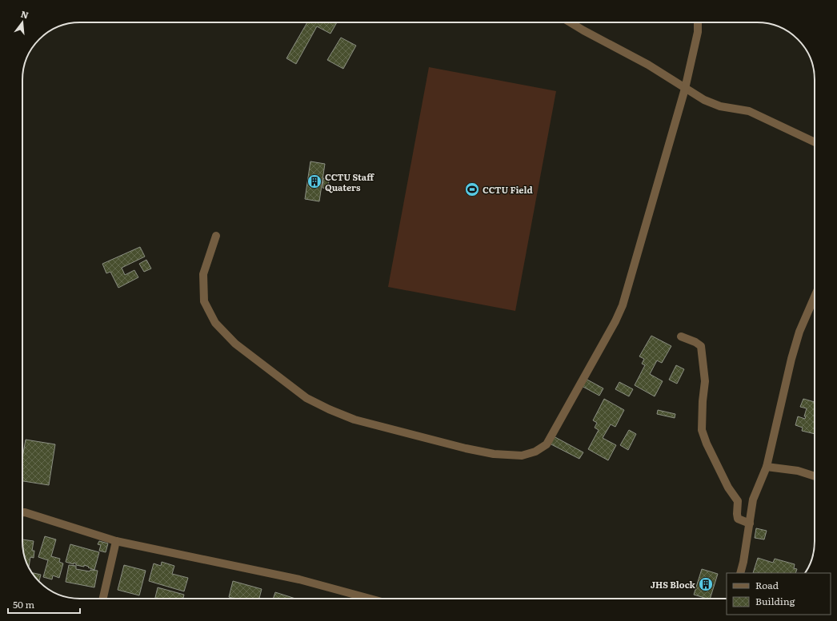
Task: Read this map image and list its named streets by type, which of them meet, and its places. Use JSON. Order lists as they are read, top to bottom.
{
  "places": {
    "building": ["CCTU Staff Quaters", "JHS Block"],
    "sports": ["CCTU Field"]
  },
  "legend": ["Road", "Building"],
  "scale_bar": "50 m",
  "north": "top"
}
